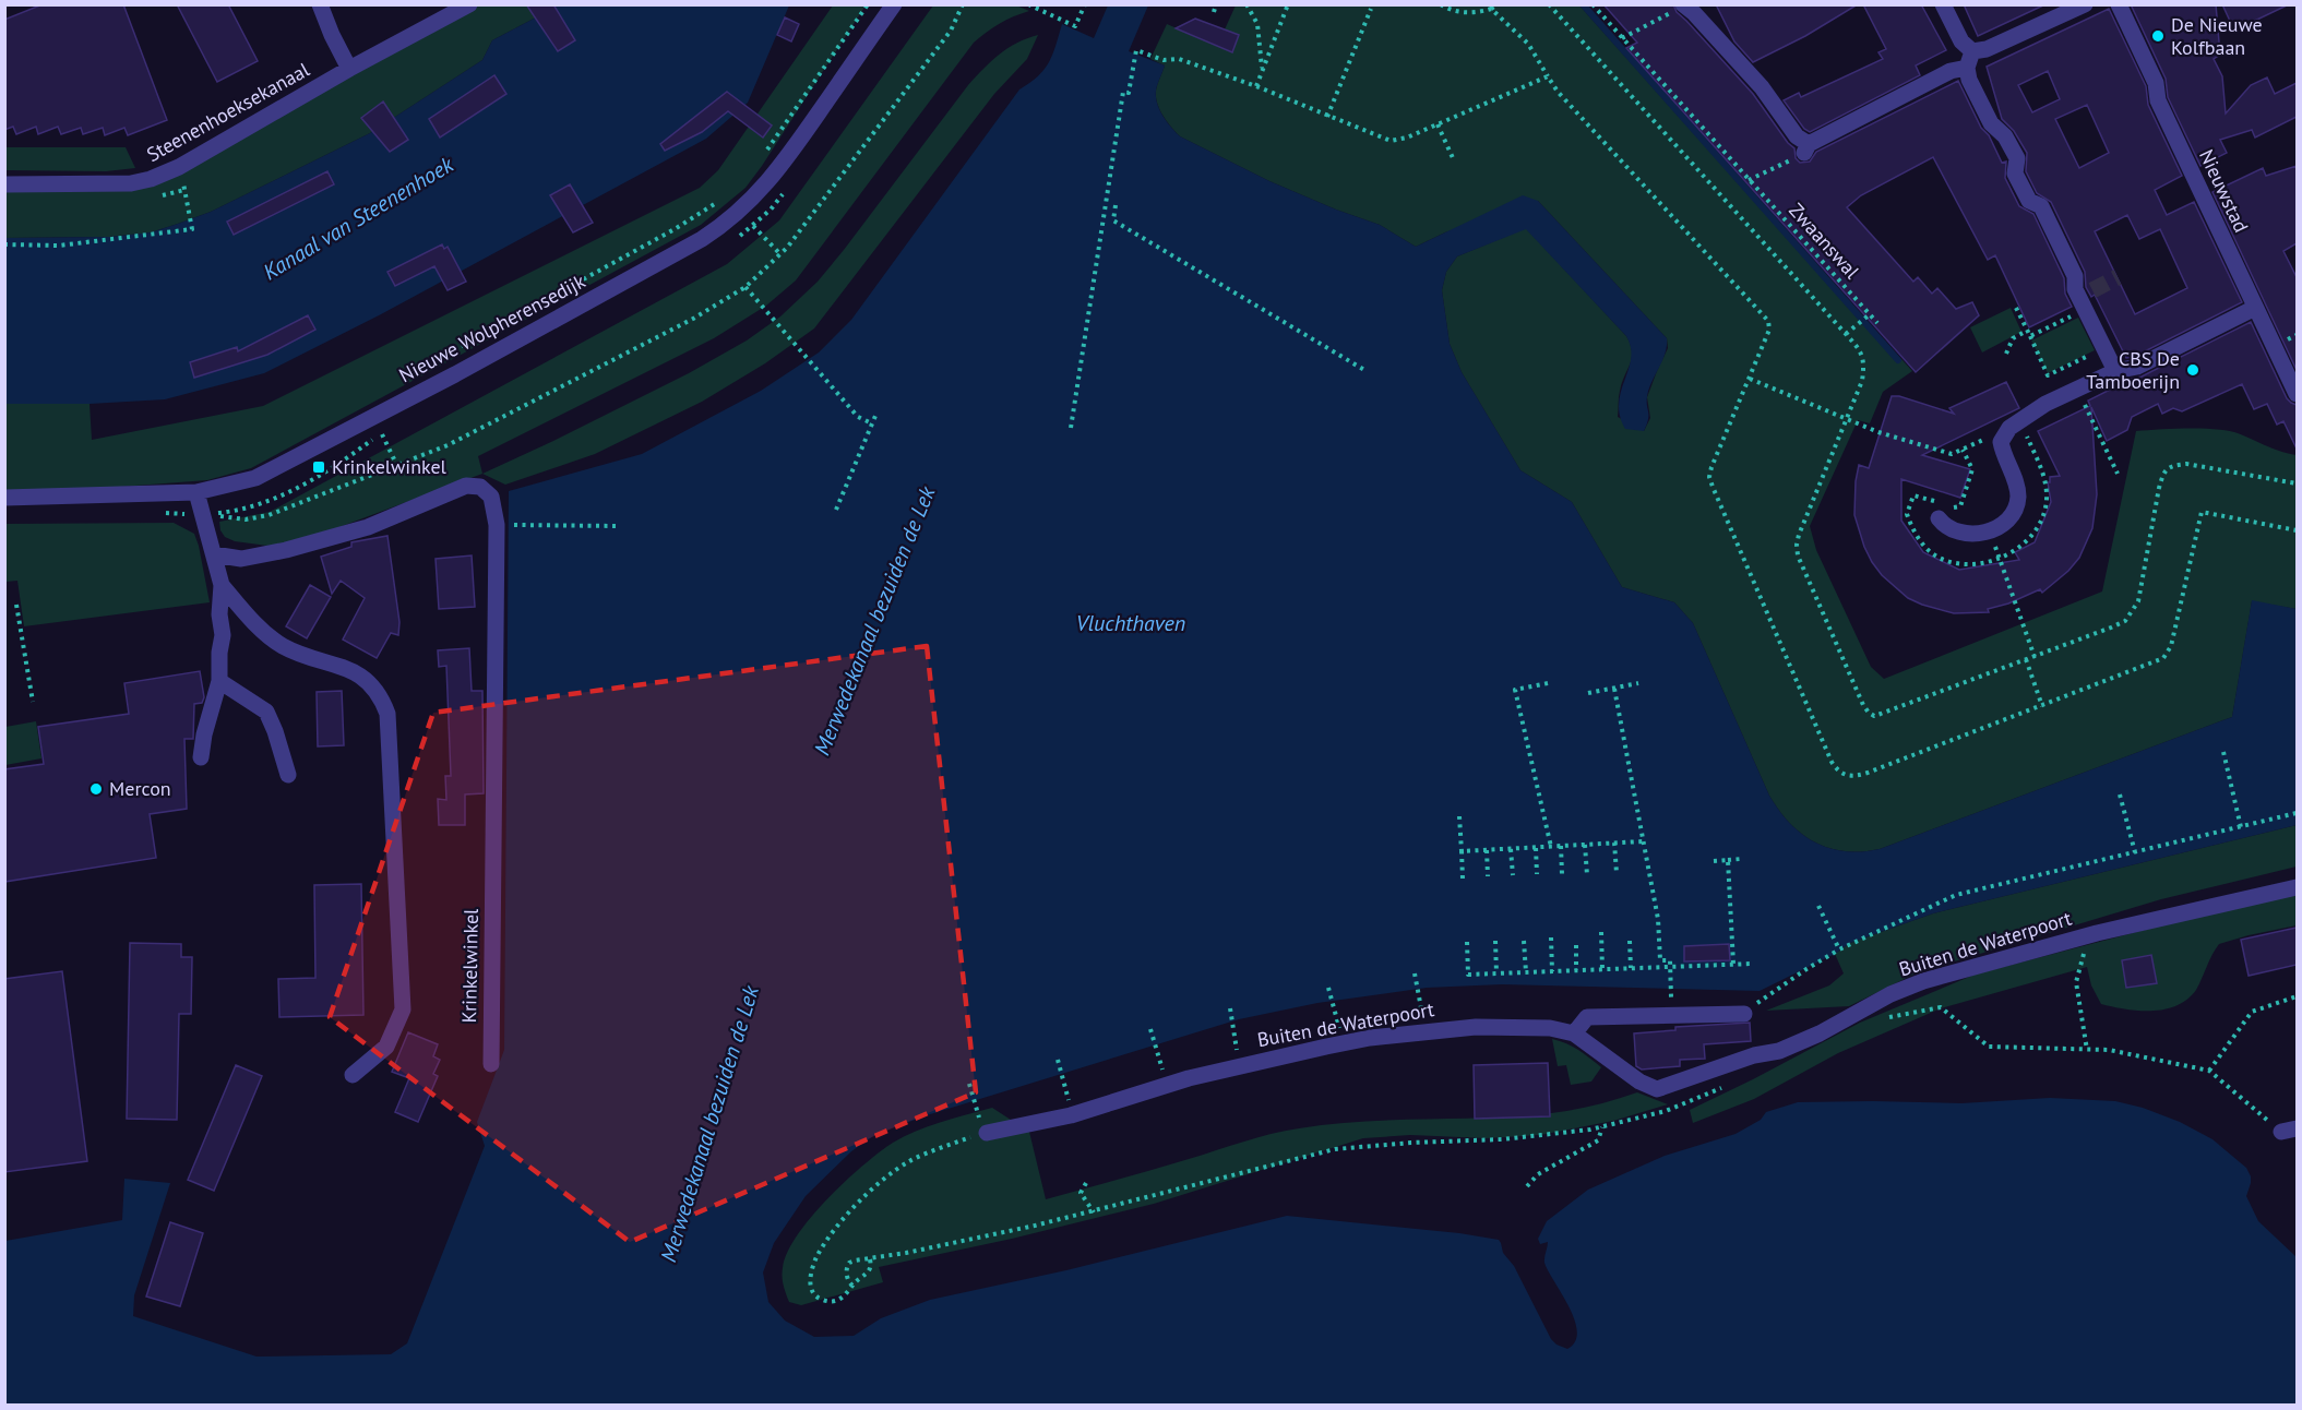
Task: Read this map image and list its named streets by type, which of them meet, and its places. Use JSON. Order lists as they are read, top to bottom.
{
  "streets": {
    "street": [
      "Steenenhoeksekanaal",
      "Nieuwstad",
      "Nieuwe Wolpherensedijk",
      "Buiten de Waterpoort",
      "Krinkelwinkel"
    ],
    "path": ["Zwaanswal"]
  },
  "water": ["Kanaal van Steenenhoek", "Merwedekanaal bezuiden de Lek", "Vluchthaven"],
  "places": {
    "other": ["De Nieuwe Kolfbaan", "CBS De Tamboerijn", "Mercon"],
    "transit": ["Krinkelwinkel"]
  }
}
